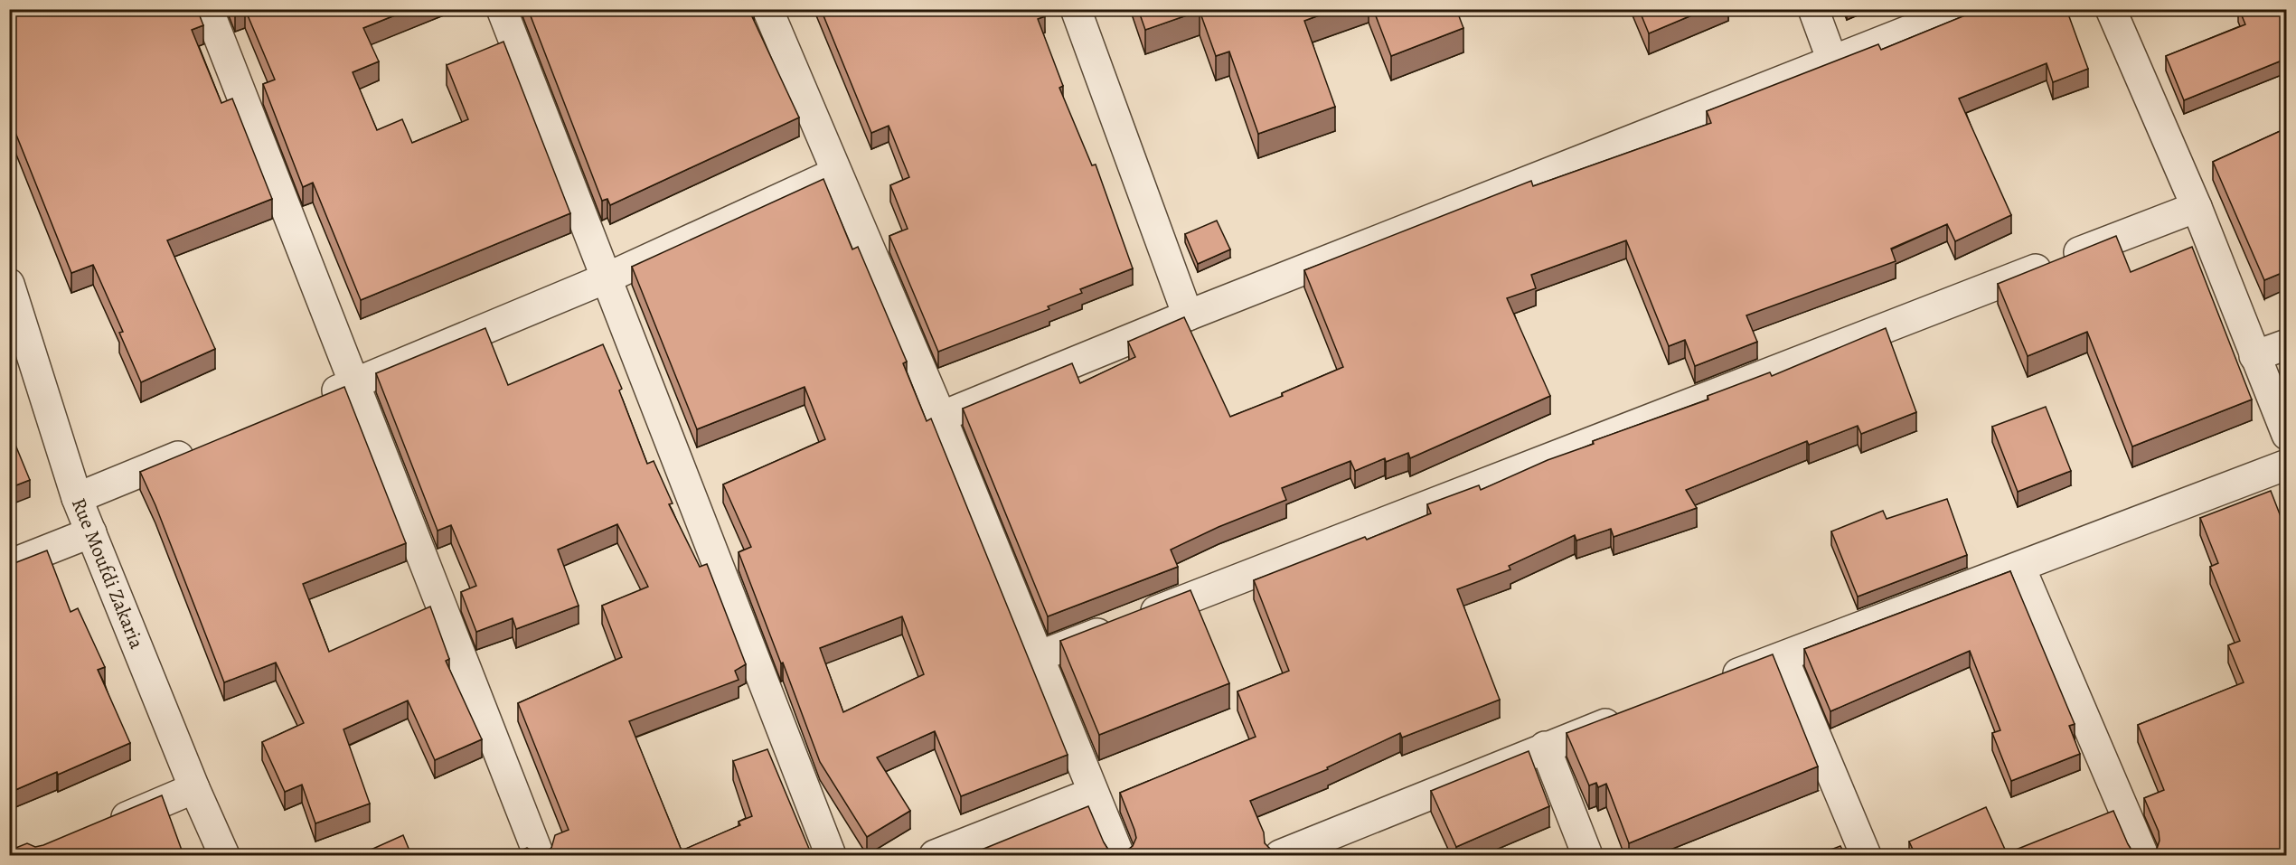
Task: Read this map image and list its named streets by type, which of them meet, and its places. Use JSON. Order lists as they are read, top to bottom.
{
  "streets": {
    "street": ["Rue Moufdi Zakaria"]
  }
}
